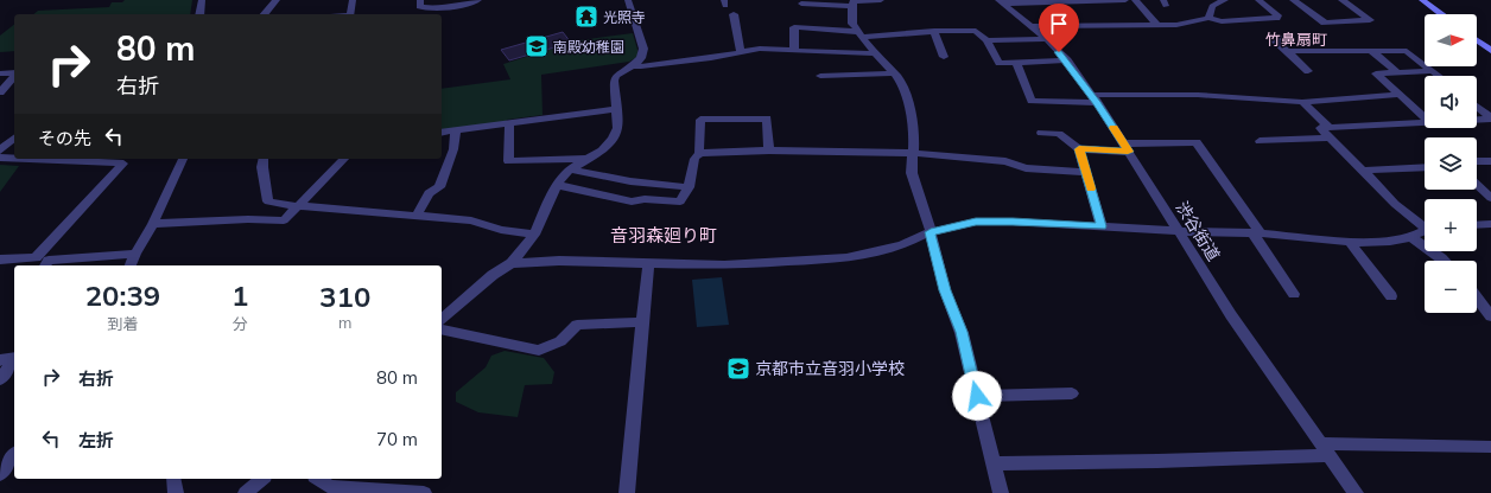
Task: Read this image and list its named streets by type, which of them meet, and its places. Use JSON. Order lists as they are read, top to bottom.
{
  "streets": {
    "street": ["渋谷街道"]
  },
  "districts": ["竹鼻扇町", "音羽森廻り町"],
  "places": {
    "temple": ["光照寺"],
    "school or university": ["南殿幼稚園", "京都市立音羽小学校"]
  },
  "north": "right",
  "page": {
    "map_buttons": ["+", "−"],
    "turn": ["80 m", "右折"],
    "then": "その先",
    "eta": [
      "20:39",
      "到着",
      "1",
      "分",
      "310",
      "m"
    ],
    "list": [
      {
        "name": "右折",
        "value": "80 m"
      },
      {
        "name": "左折",
        "value": "70 m"
      }
    ]
  }
}
